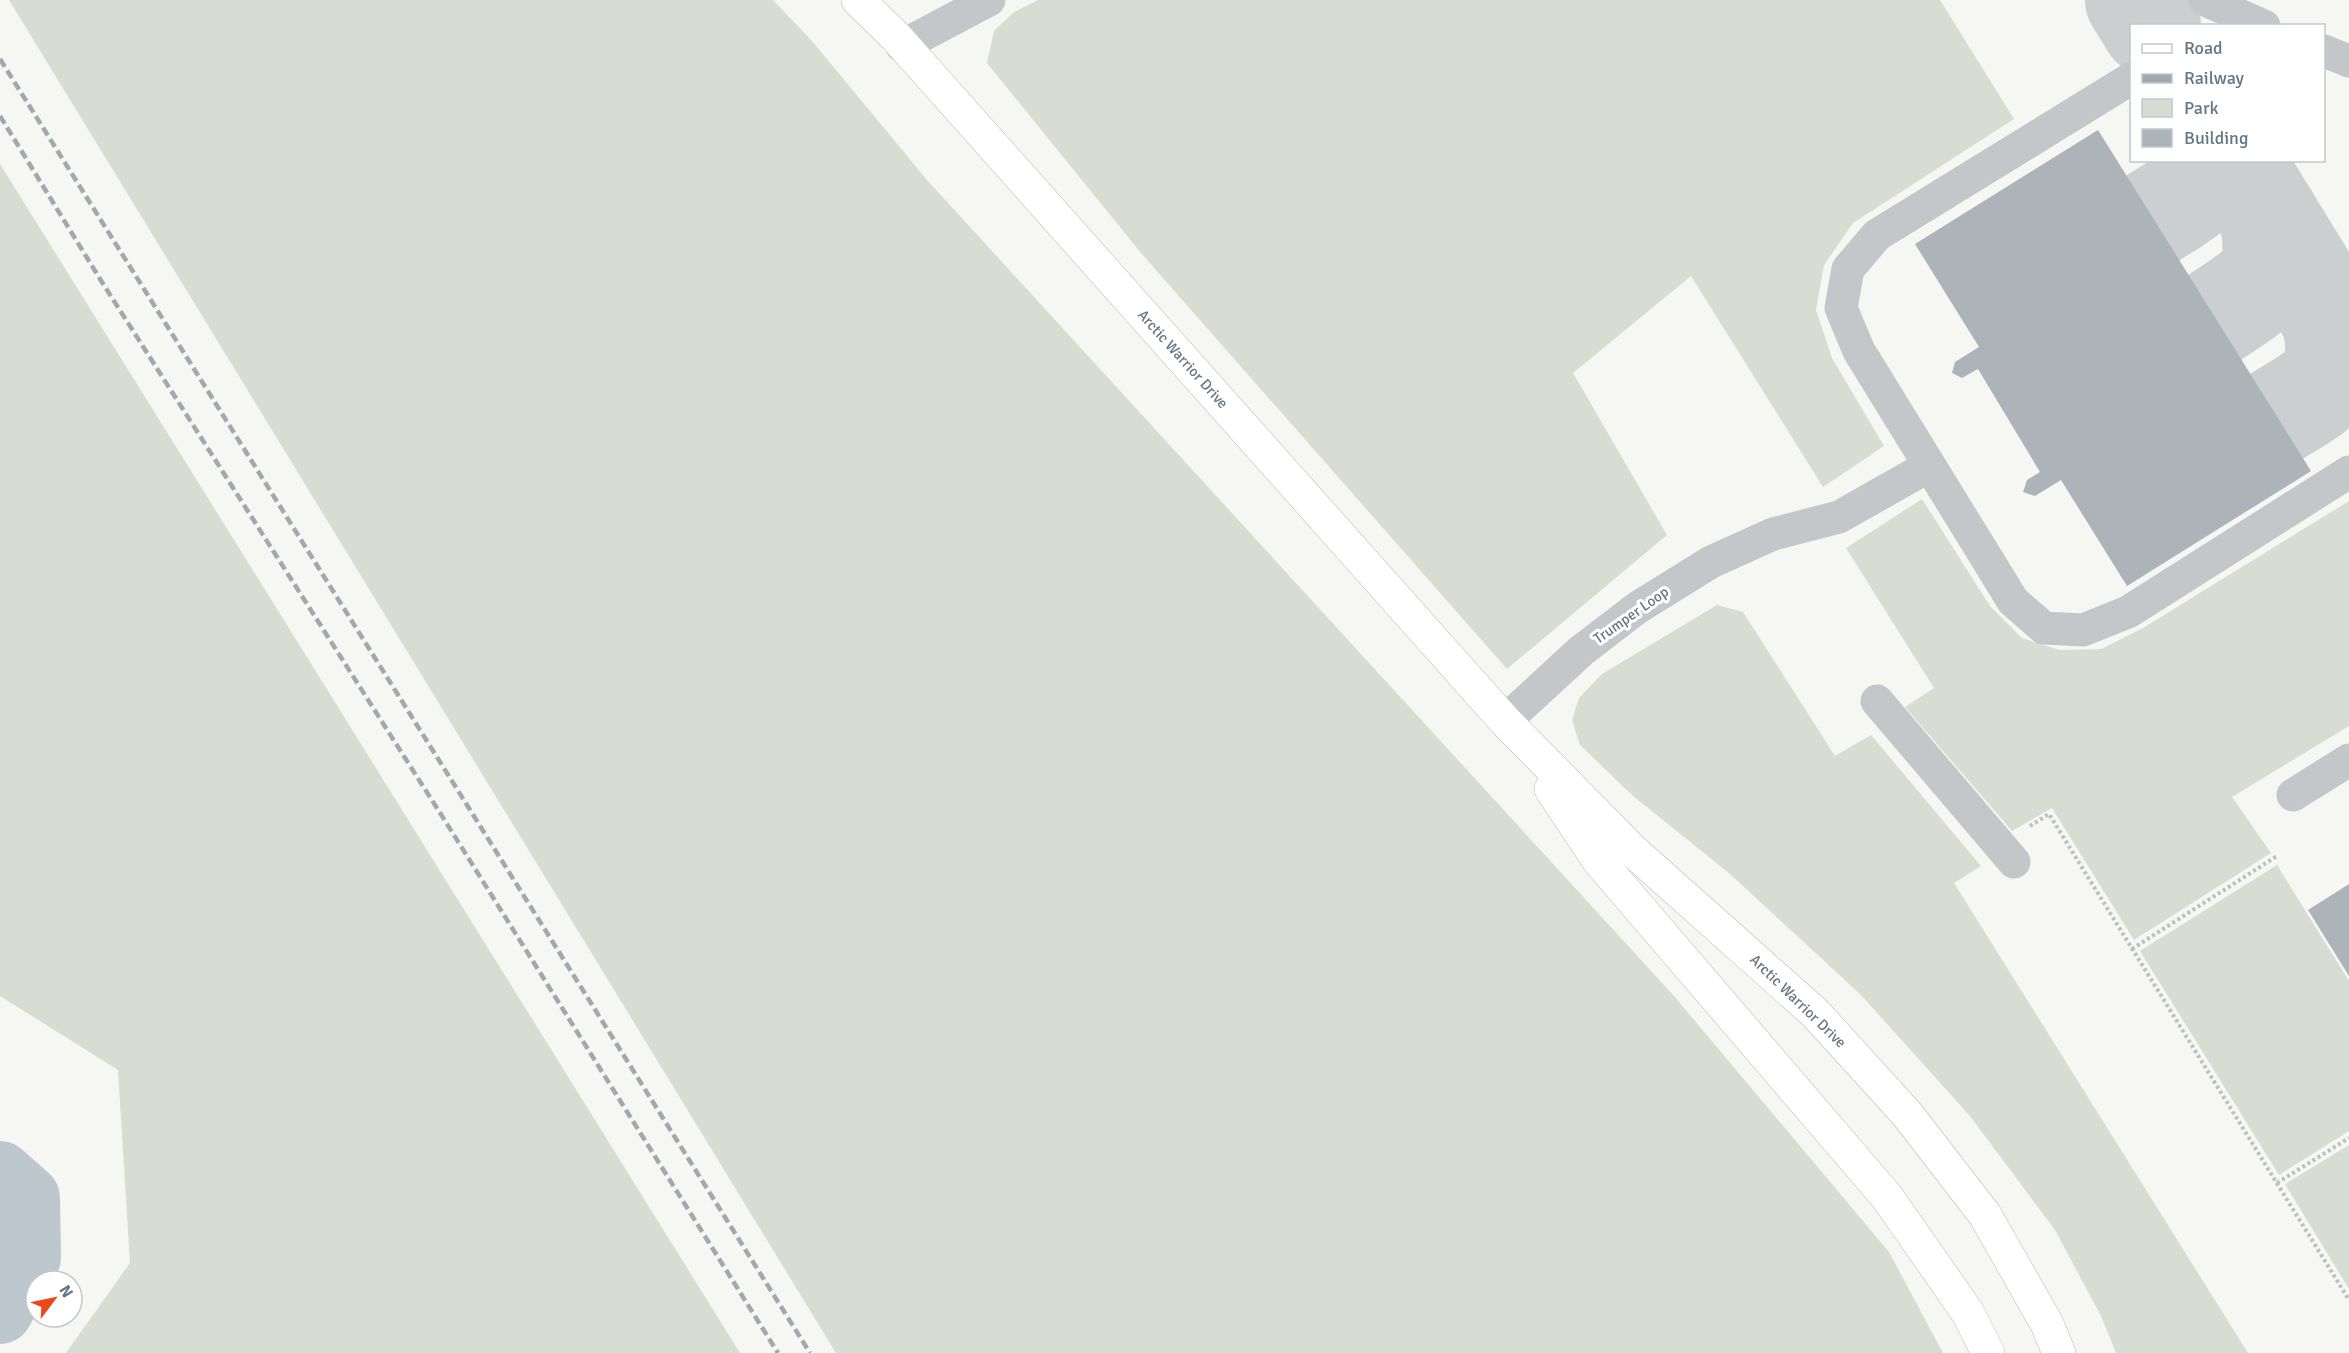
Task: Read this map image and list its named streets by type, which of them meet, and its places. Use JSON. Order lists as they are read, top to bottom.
{
  "streets": {
    "main road": ["Arctic Warrior Drive"],
    "street": ["Trumper Loop"]
  },
  "crossings": [
    ["Arctic Warrior Drive", "Trumper Loop"]
  ],
  "legend": [
    "Road",
    "Railway",
    "Park",
    "Building"
  ],
  "north": "top right"
}
